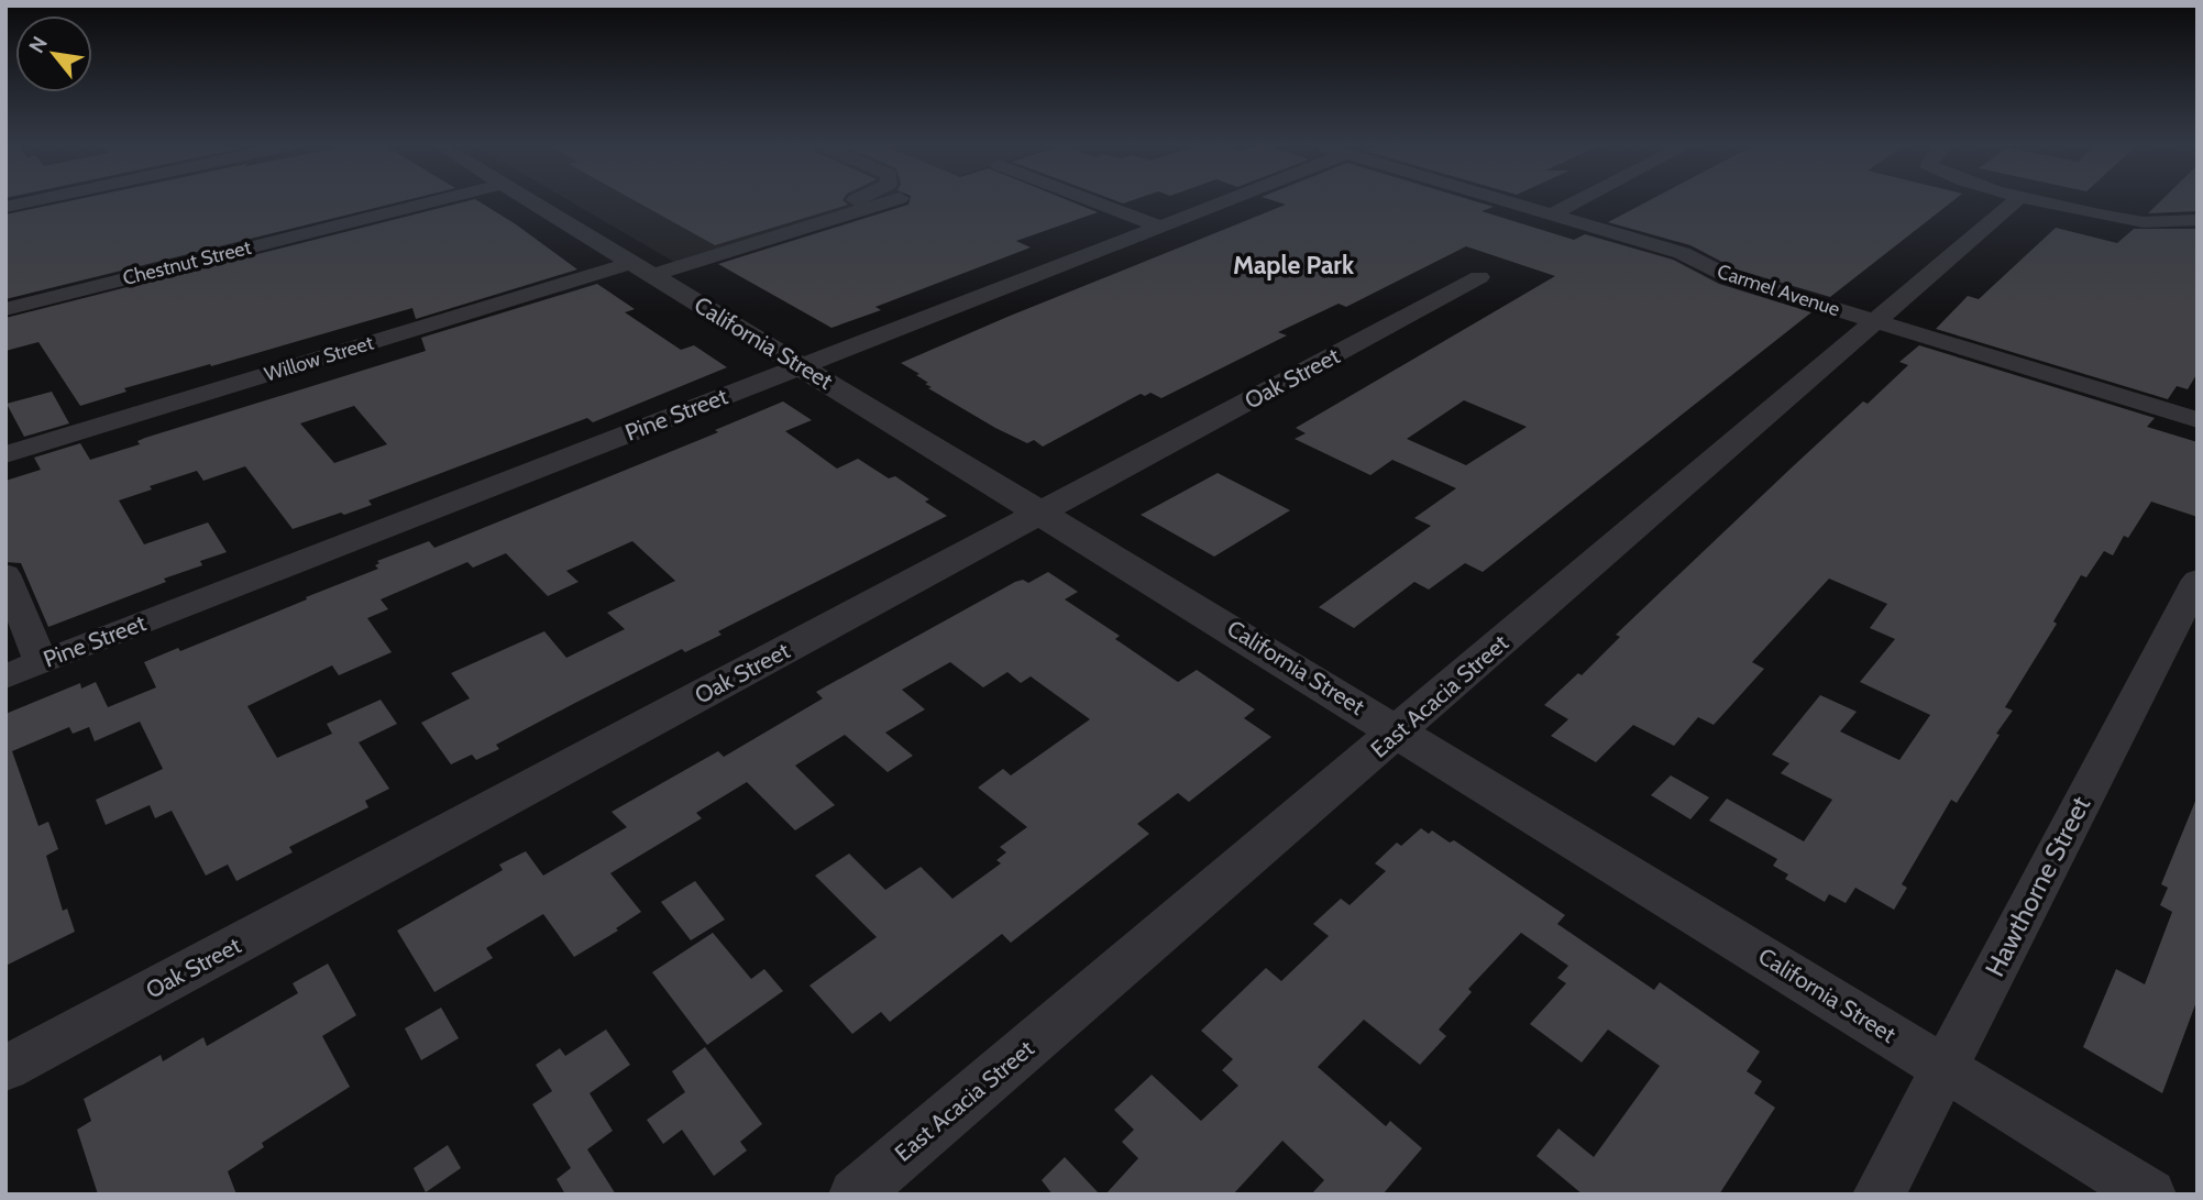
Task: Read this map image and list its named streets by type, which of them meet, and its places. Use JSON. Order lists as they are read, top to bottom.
{
  "streets": {
    "street": [
      "Chestnut Street",
      "Carmel Avenue",
      "California Street",
      "Willow Street",
      "Oak Street",
      "Pine Street",
      "East Acacia Street",
      "Hawthorne Street"
    ]
  },
  "crossings": [
    ["Carmel Avenue", "East Acacia Street"],
    ["California Street", "Willow Street"],
    ["California Street", "Oak Street"],
    ["California Street", "Pine Street"],
    ["California Street", "East Acacia Street"],
    ["California Street", "Hawthorne Street"]
  ],
  "districts": ["Maple Park"],
  "north": "top left"
}
